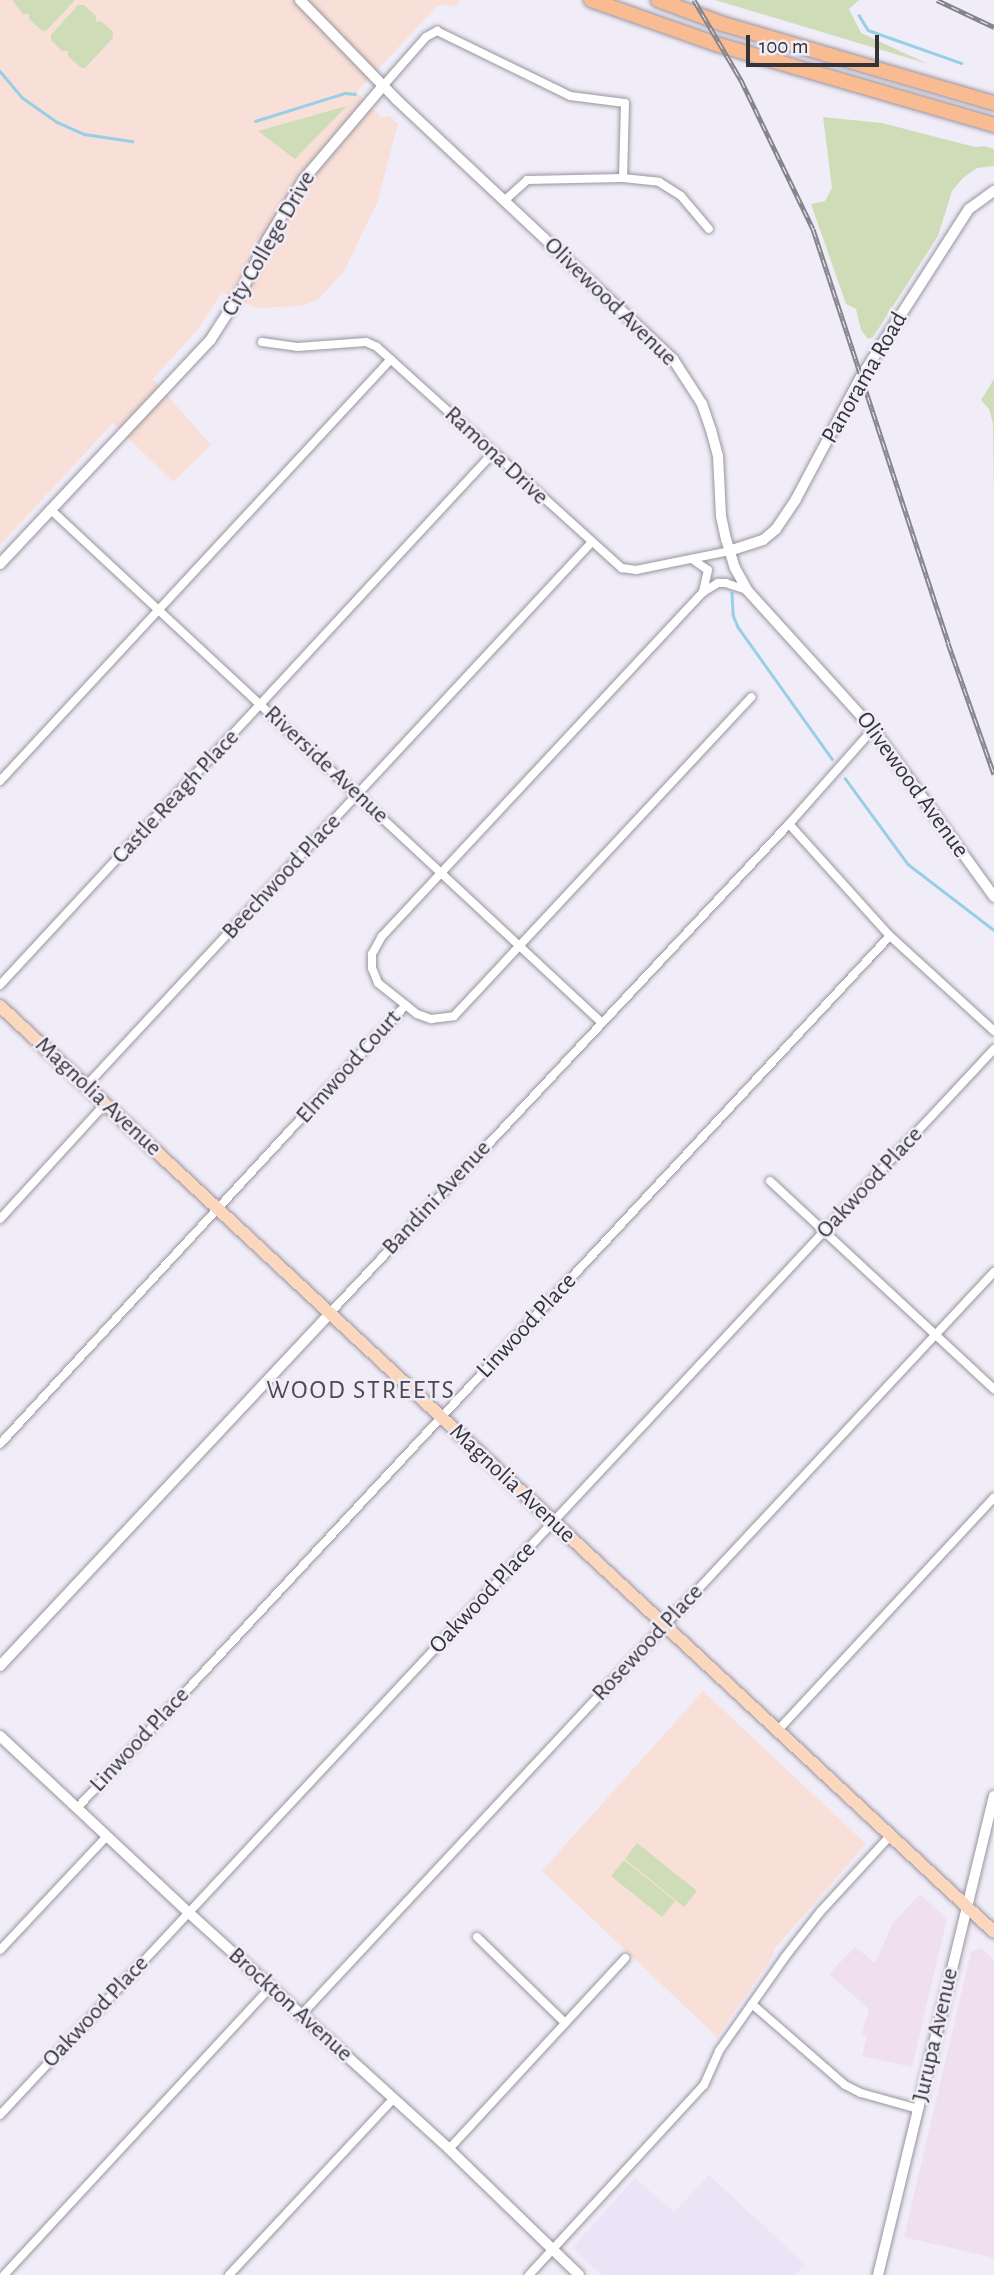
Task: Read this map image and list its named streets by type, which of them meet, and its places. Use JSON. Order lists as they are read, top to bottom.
{
  "streets": {
    "main road": [
      "City College Drive",
      "Olivewood Avenue",
      "Panorama Road",
      "Magnolia Avenue",
      "Bandini Avenue",
      "Brockton Avenue",
      "Jurupa Avenue"
    ],
    "street": [
      "Ramona Drive",
      "Riverside Avenue",
      "Castle Reagh Place",
      "Beechwood Place",
      "Elmwood Court",
      "Oakwood Place",
      "Linwood Place",
      "Rosewood Place"
    ]
  },
  "crossings": [
    ["City College Drive", "Olivewood Avenue"],
    ["City College Drive", "Riverside Avenue"],
    ["Olivewood Avenue", "Panorama Road"],
    ["Olivewood Avenue", "Ramona Drive"],
    ["Olivewood Avenue", "Bandini Avenue"],
    ["Panorama Road", "Ramona Drive"],
    ["Ramona Drive", "Castle Reagh Place"],
    ["Ramona Drive", "Beechwood Place"],
    ["Riverside Avenue", "Castle Reagh Place"],
    ["Riverside Avenue", "Beechwood Place"],
    ["Riverside Avenue", "Elmwood Court"],
    ["Riverside Avenue", "Bandini Avenue"],
    ["Beechwood Place", "Magnolia Avenue"],
    ["Elmwood Court", "Magnolia Avenue"],
    ["Magnolia Avenue", "Oakwood Place"],
    ["Magnolia Avenue", "Bandini Avenue"],
    ["Magnolia Avenue", "Linwood Place"],
    ["Magnolia Avenue", "Rosewood Place"],
    ["Magnolia Avenue", "Jurupa Avenue"],
    ["Oakwood Place", "Brockton Avenue"],
    ["Linwood Place", "Brockton Avenue"],
    ["Rosewood Place", "Brockton Avenue"]
  ],
  "districts": ["WOOD STREETS"],
  "scale_bar": "100 m"
}
